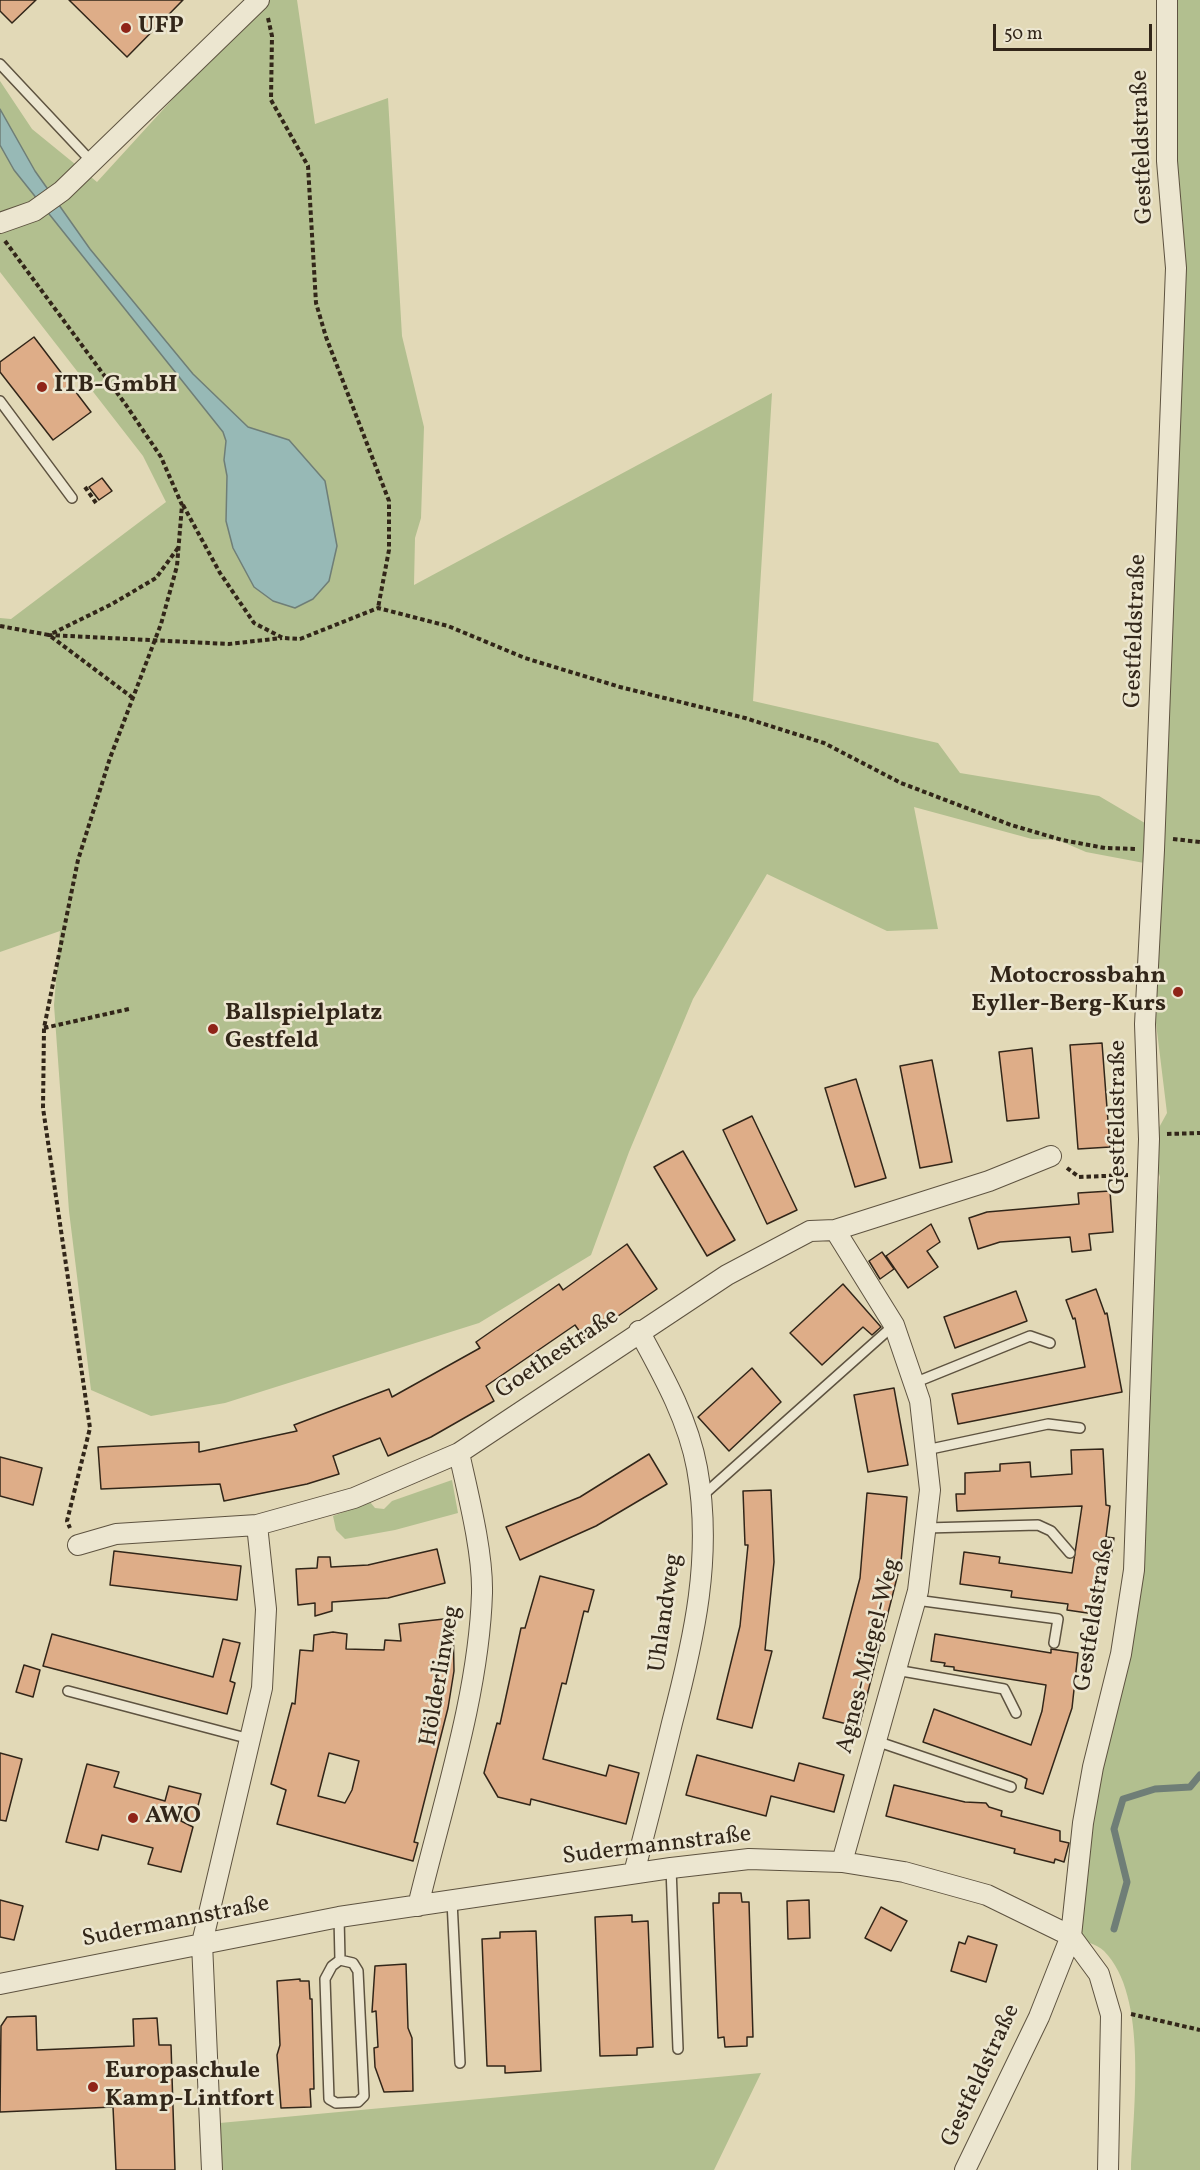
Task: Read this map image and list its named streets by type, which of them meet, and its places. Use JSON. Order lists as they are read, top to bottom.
{
  "streets": {
    "street": [
      "Gestfeldstraße",
      "Goethestraße",
      "Uhlandweg",
      "Agnes-Miegel-Weg",
      "Hölderlinweg",
      "Sudermannstraße"
    ]
  },
  "crossings": [
    ["Gestfeldstraße", "Sudermannstraße"],
    ["Goethestraße", "Uhlandweg"],
    ["Goethestraße", "Agnes-Miegel-Weg"],
    ["Goethestraße", "Hölderlinweg"],
    ["Uhlandweg", "Sudermannstraße"],
    ["Agnes-Miegel-Weg", "Sudermannstraße"],
    ["Hölderlinweg", "Sudermannstraße"]
  ],
  "places": [
    "UFP",
    "ITB-GmbH",
    "Motocrossbahn Eyller-Berg-Kurs",
    "Ballspielplatz Gestfeld",
    "AWO",
    "Europaschule Kamp-Lintfort"
  ],
  "scale_bar": "50 m"
}
